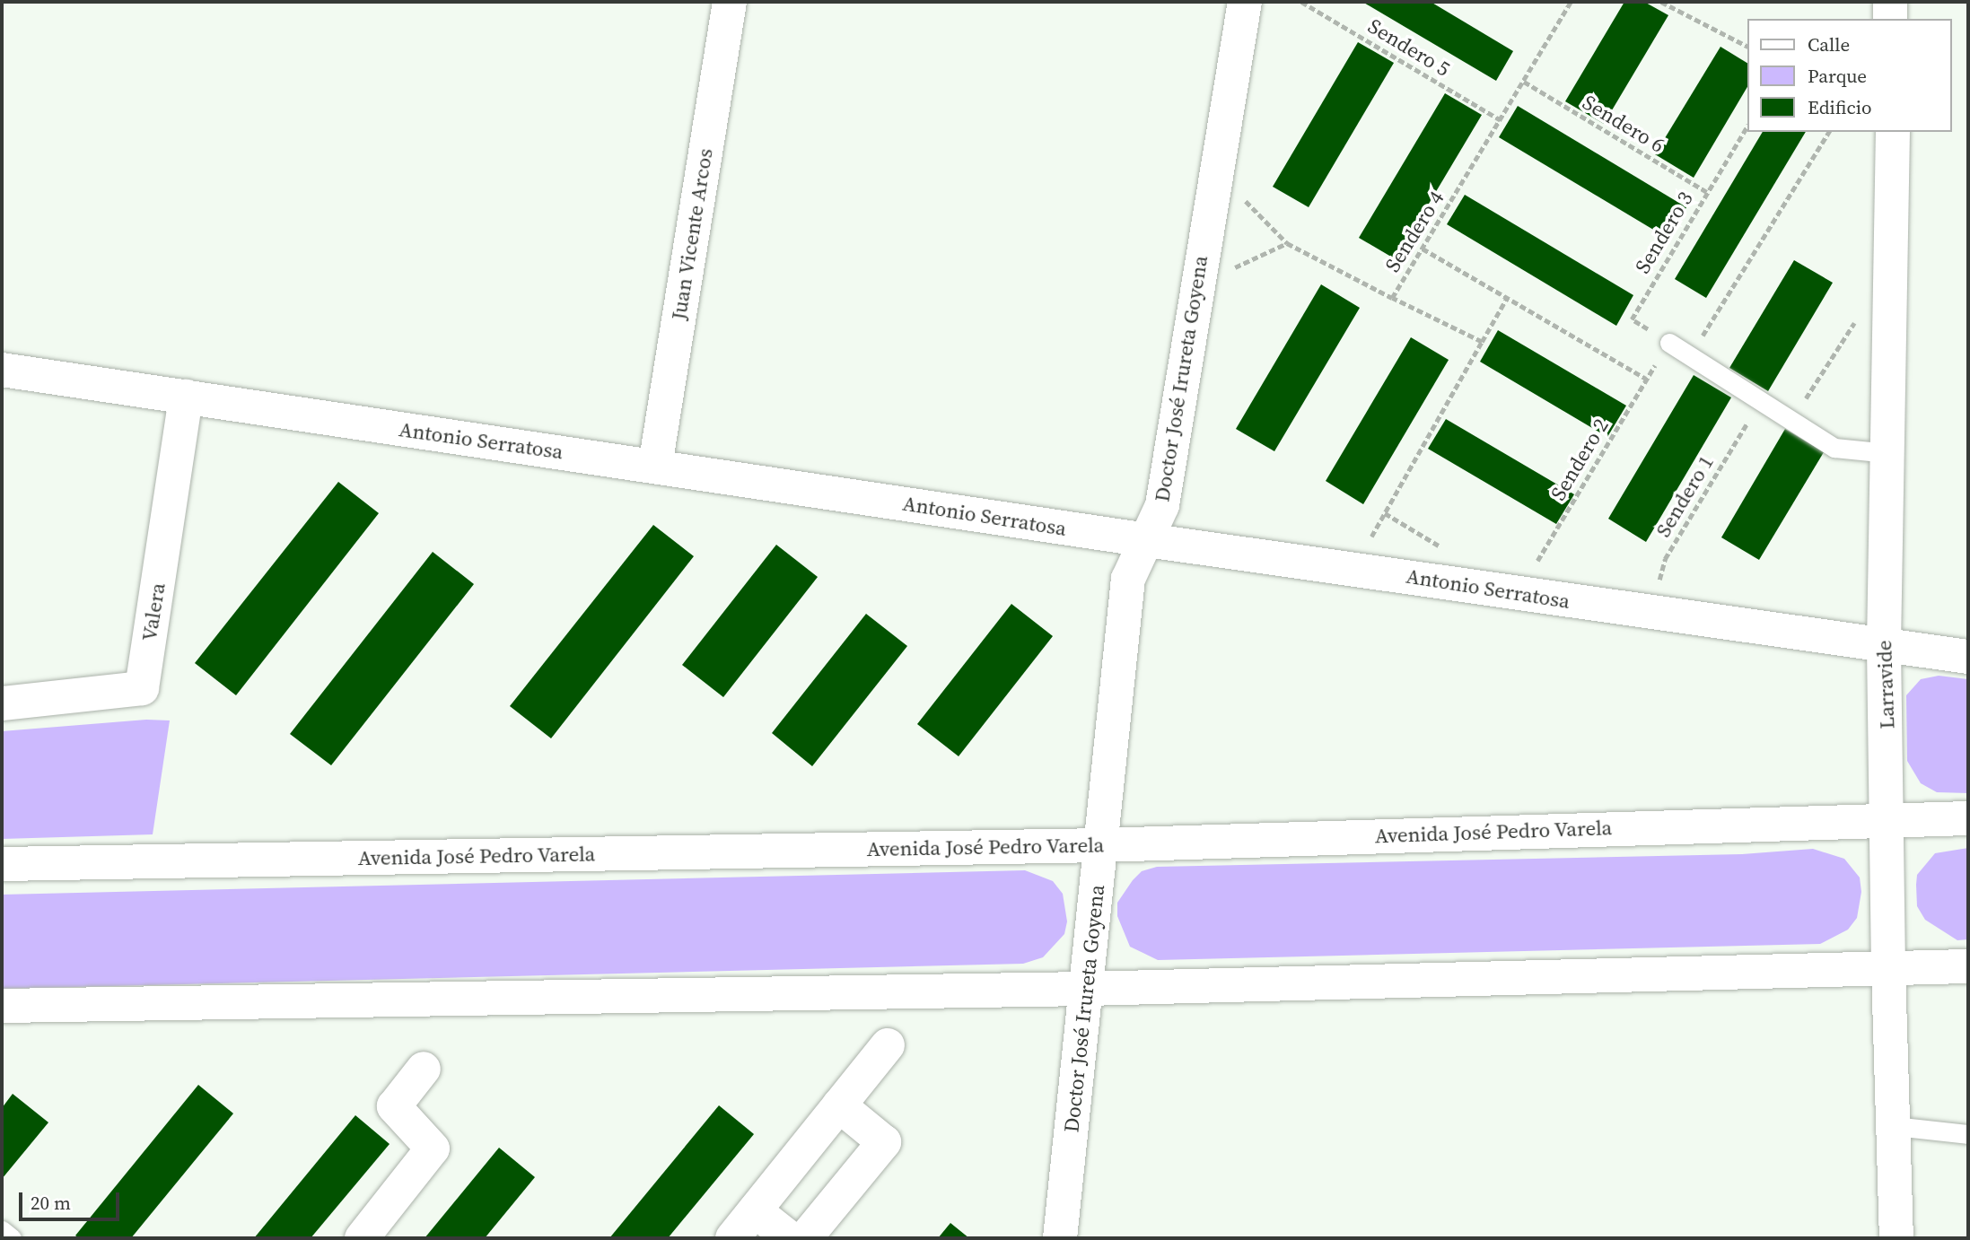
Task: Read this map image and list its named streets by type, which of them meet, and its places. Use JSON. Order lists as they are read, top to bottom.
{
  "streets": {
    "street": [
      "Juan Vicente Arcos",
      "Doctor José Irureta Goyena",
      "Antonio Serratosa",
      "Valera",
      "Larravide",
      "Avenida José Pedro Varela"
    ],
    "path": [
      "Sendero 5",
      "Sendero 6",
      "Sendero 4",
      "Sendero 3",
      "Sendero 2",
      "Sendero 1"
    ]
  },
  "crossings": [
    ["Sendero 5", "Sendero 4"],
    ["Sendero 6", "Sendero 4"],
    ["Sendero 6", "Sendero 3"],
    ["Sendero 3", "Sendero 2"],
    ["Juan Vicente Arcos", "Antonio Serratosa"],
    ["Doctor José Irureta Goyena", "Antonio Serratosa"],
    ["Doctor José Irureta Goyena", "Avenida José Pedro Varela"],
    ["Antonio Serratosa", "Sendero 2"],
    ["Antonio Serratosa", "Sendero 1"],
    ["Antonio Serratosa", "Valera"],
    ["Antonio Serratosa", "Larravide"],
    ["Larravide", "Avenida José Pedro Varela"]
  ],
  "legend": ["Calle", "Parque", "Edificio"],
  "scale_bar": "20 m"
}
